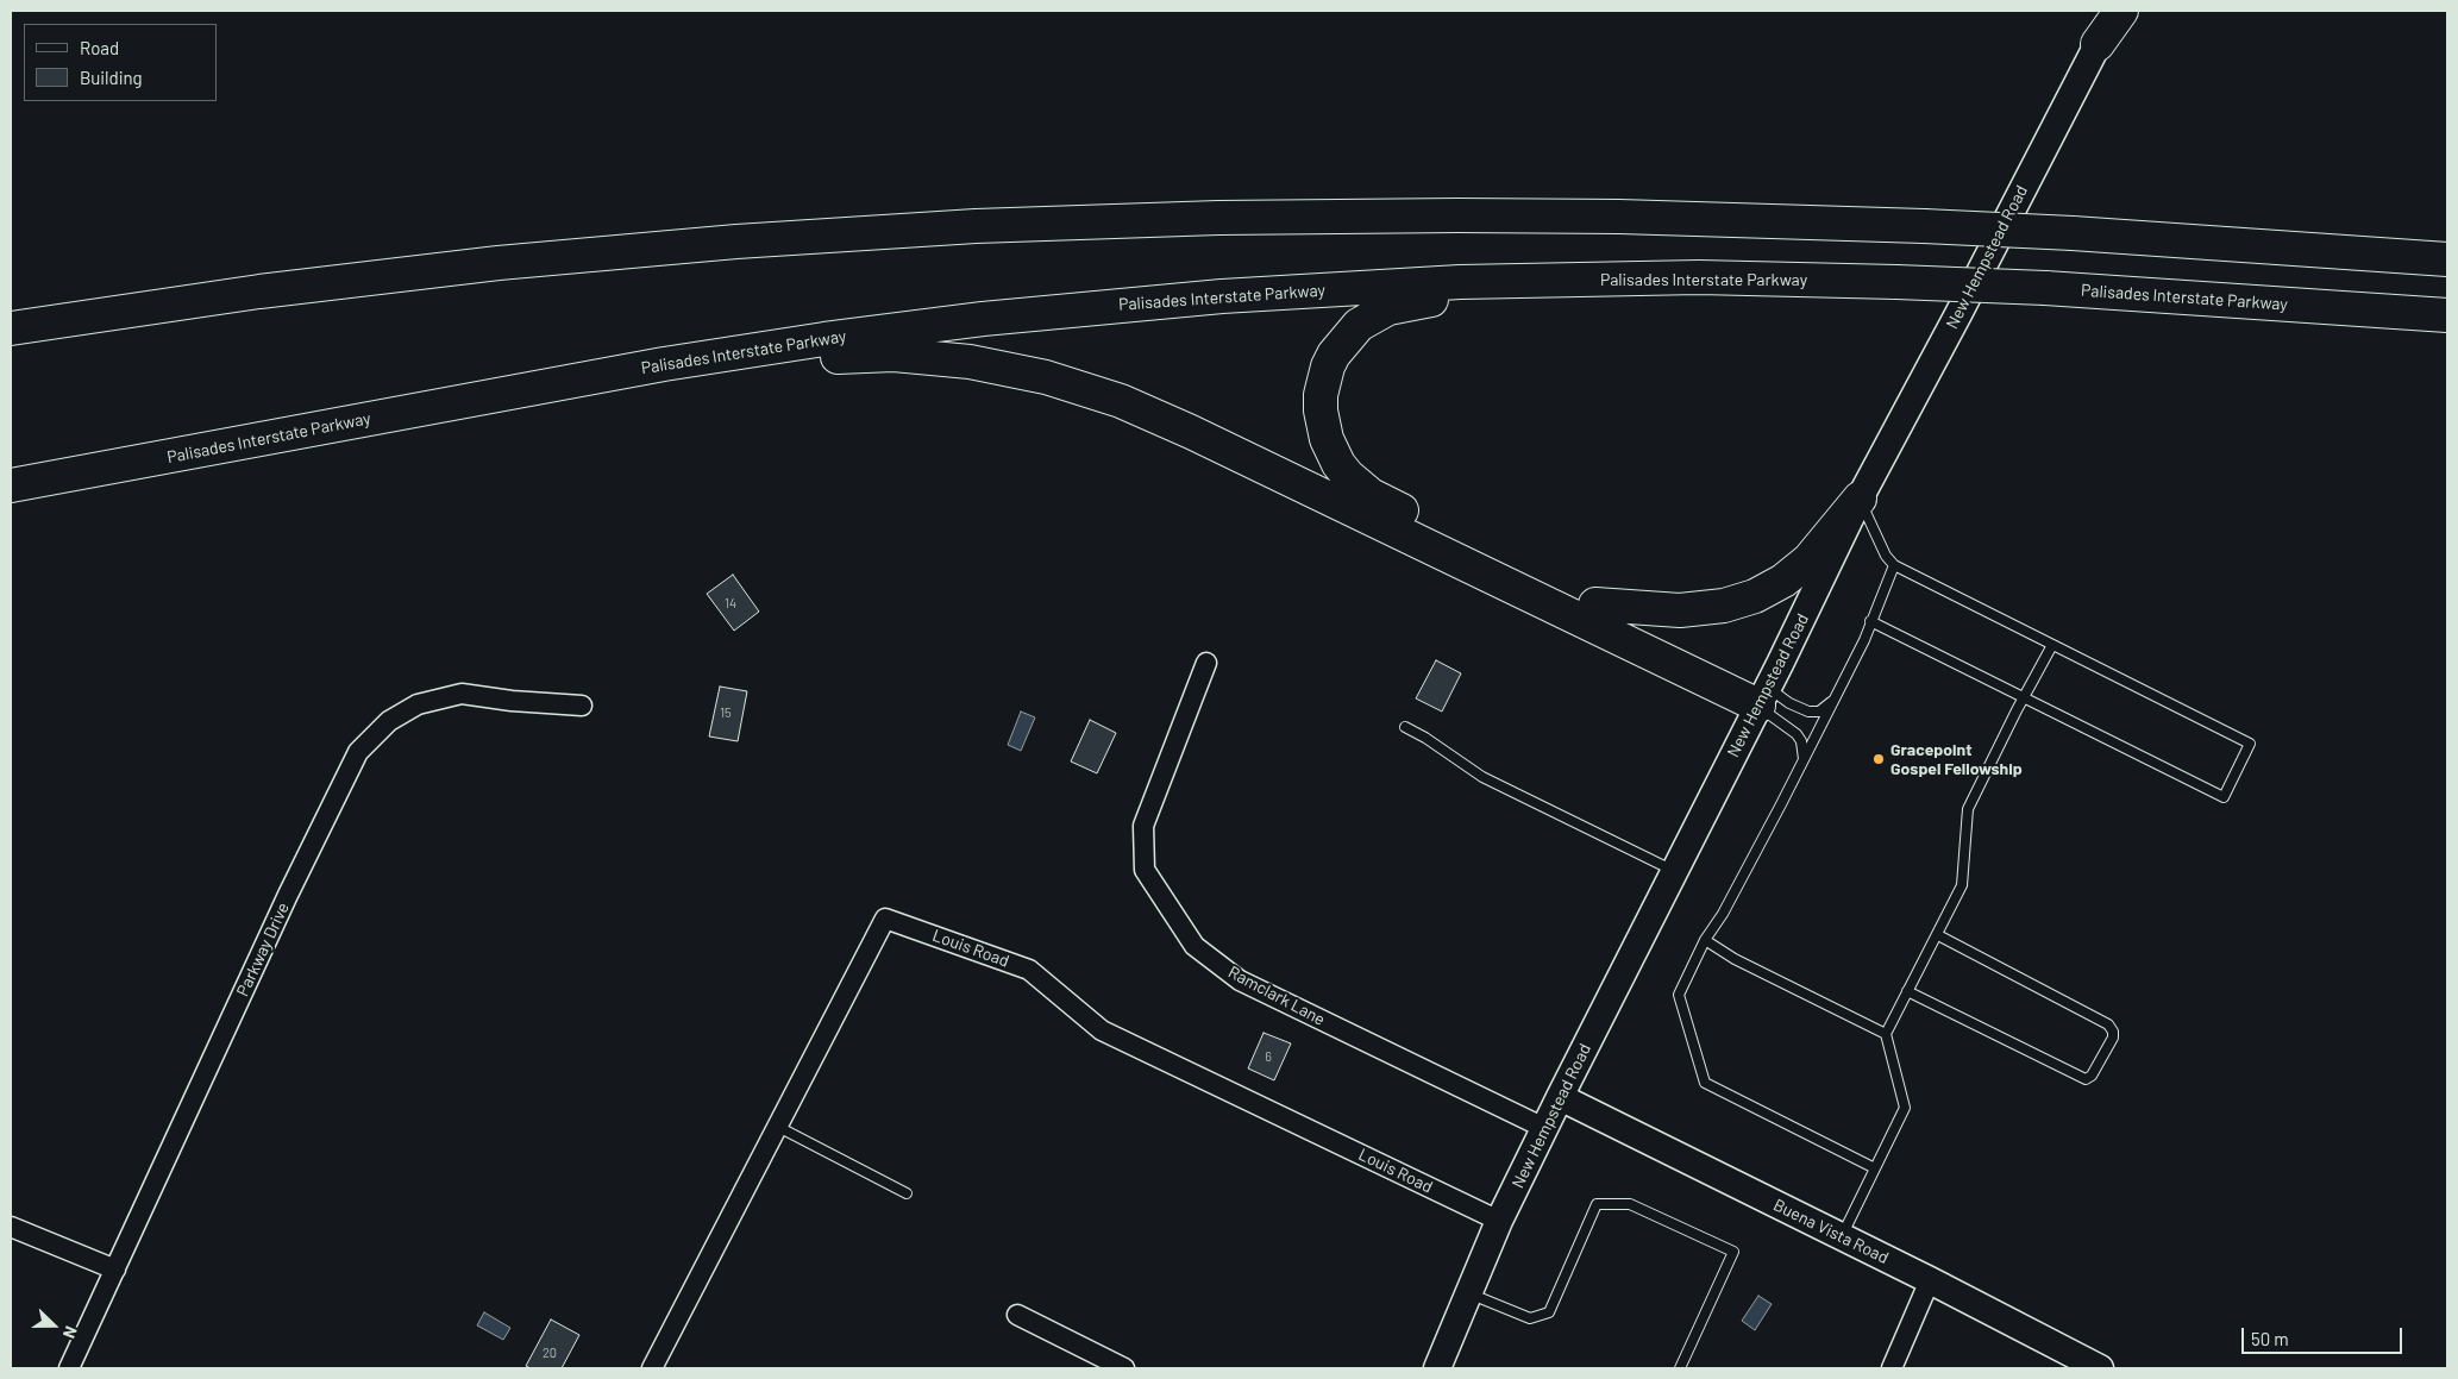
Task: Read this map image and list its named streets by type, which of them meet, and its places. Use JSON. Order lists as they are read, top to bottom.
{
  "streets": {
    "highway": ["Palisades Interstate Parkway"],
    "street": [
      "New Hempstead Road",
      "Louis Road",
      "Parkway Drive",
      "Ramclark Lane",
      "Buena Vista Road"
    ]
  },
  "crossings": [
    ["New Hempstead Road", "Louis Road"],
    ["New Hempstead Road", "Ramclark Lane"],
    ["New Hempstead Road", "Buena Vista Road"]
  ],
  "places": ["Gracepoint Gospel Fellowship"],
  "house_numbers": [
    "14",
    "15",
    "6",
    "20"
  ],
  "legend": ["Road", "Building"],
  "scale_bar": "50 m",
  "north": "right"
}
